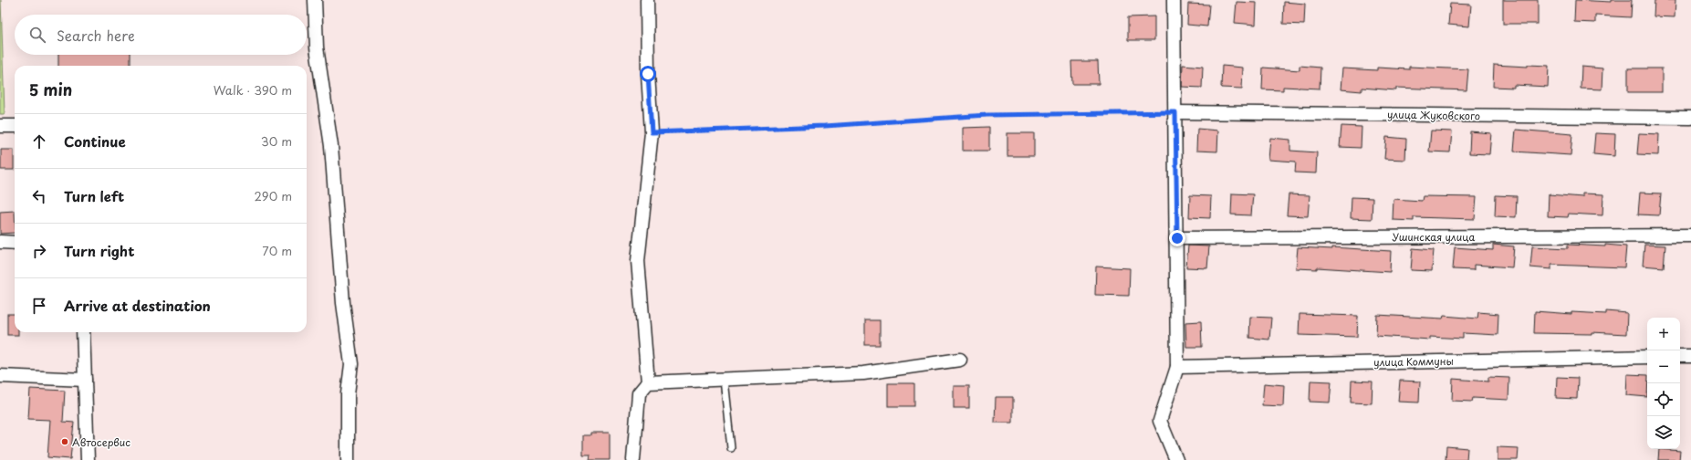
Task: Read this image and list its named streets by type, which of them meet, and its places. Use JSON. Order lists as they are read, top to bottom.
{
  "streets": {
    "street": ["улица Жуковского", "Ушинская улица", "улица Коммуны"]
  },
  "places": ["Автосервис"],
  "page": {
    "search": "Search here",
    "heading": ["5 min", "Walk · 390 m"],
    "list": [
      ["Continue", "30 m"],
      ["Turn left", "290 m"],
      ["Turn right", "70 m"],
      "Arrive at destination"
    ],
    "map_buttons": ["+", "−"]
  }
}
